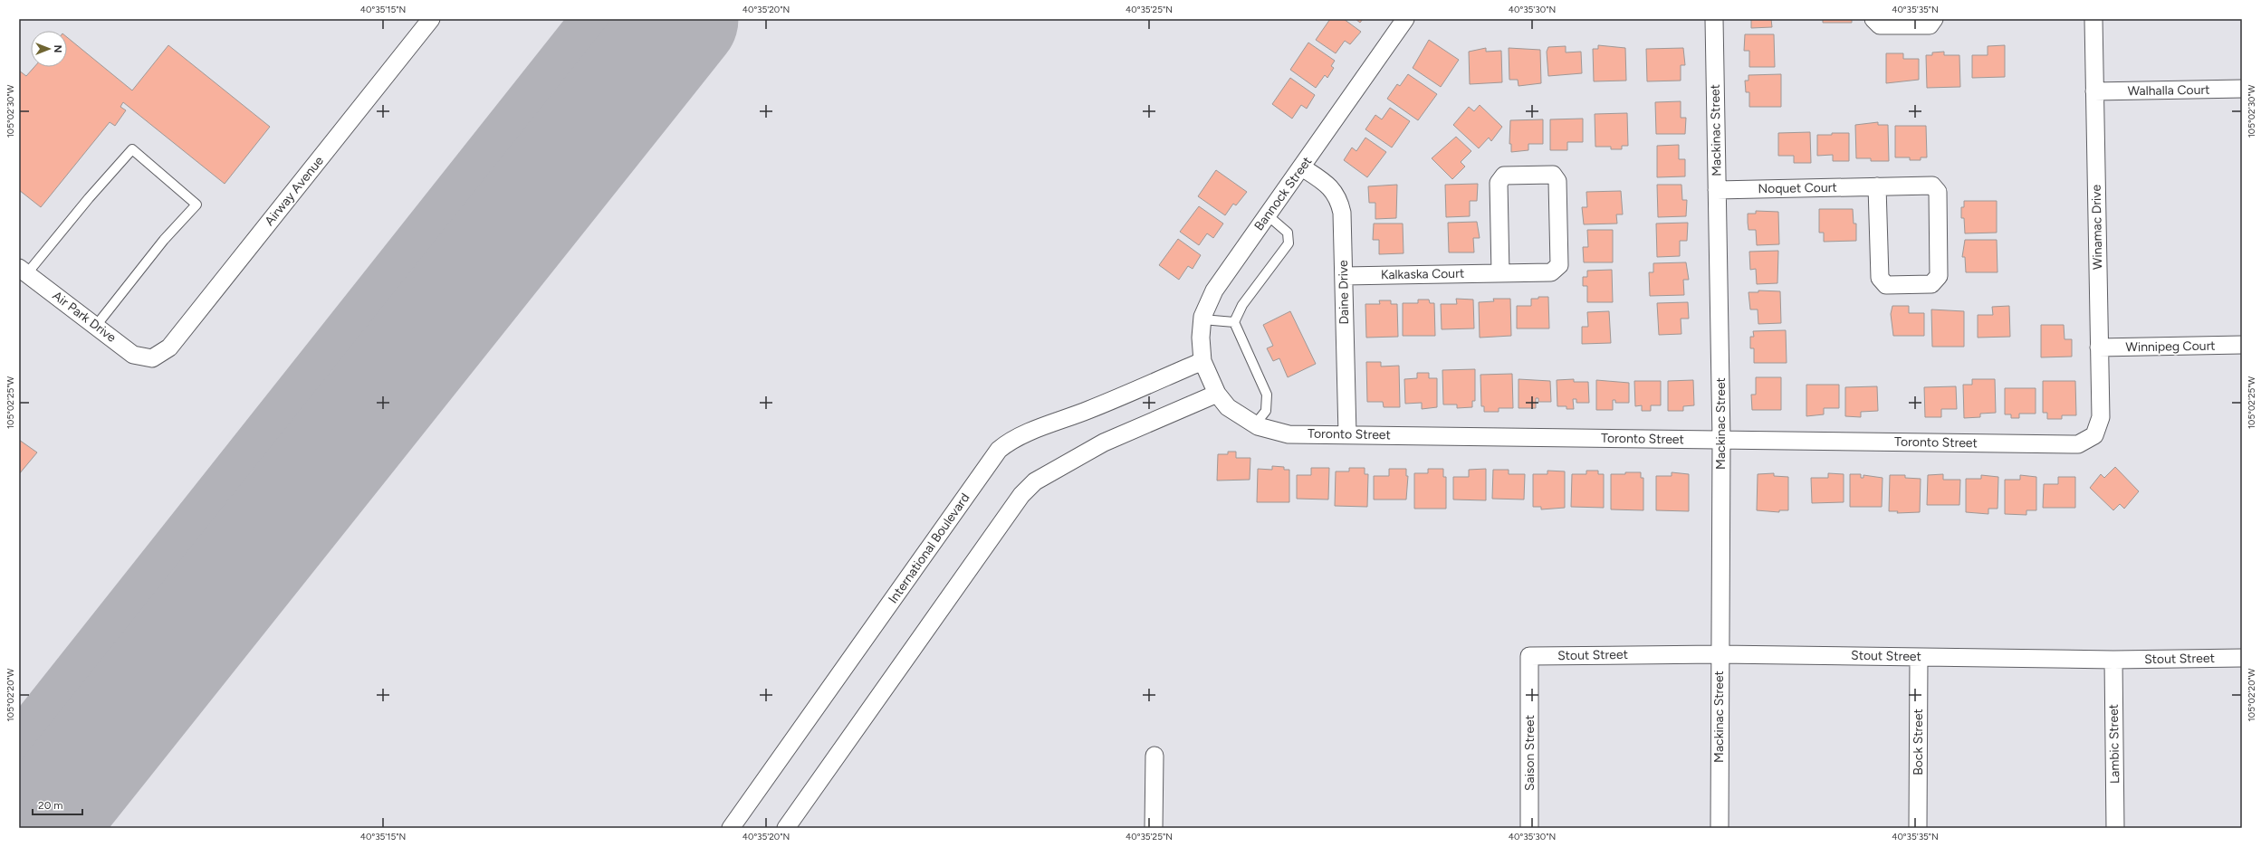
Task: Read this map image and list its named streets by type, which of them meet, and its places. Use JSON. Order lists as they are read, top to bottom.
{
  "streets": {
    "street": [
      "Walhalla Court",
      "Mackinac Street",
      "Noquet Court",
      "Airway Avenue",
      "Bannock Street",
      "Winamac Drive",
      "Kalkaska Court",
      "Daine Drive",
      "Air Park Drive",
      "Winnipeg Court",
      "Toronto Street",
      "International Boulevard",
      "Stout Street",
      "Bock Street",
      "Lambic Street",
      "Saison Street"
    ]
  },
  "crossings": [
    ["Walhalla Court", "Winamac Drive"],
    ["Mackinac Street", "Noquet Court"],
    ["Mackinac Street", "Toronto Street"],
    ["Mackinac Street", "Stout Street"],
    ["Airway Avenue", "Air Park Drive"],
    ["Bannock Street", "Daine Drive"],
    ["Bannock Street", "Toronto Street"],
    ["Bannock Street", "International Boulevard"],
    ["Winamac Drive", "Winnipeg Court"],
    ["Winamac Drive", "Toronto Street"],
    ["Kalkaska Court", "Daine Drive"],
    ["Daine Drive", "Toronto Street"],
    ["Stout Street", "Bock Street"],
    ["Stout Street", "Lambic Street"],
    ["Stout Street", "Saison Street"]
  ],
  "scale_bar": "20 m",
  "north": "right",
  "coordinates": [
    "40°35'15\"N",
    "40°35'20\"N",
    "40°35'25\"N",
    "40°35'30\"N",
    "40°35'35\"N",
    "105°02'30\"W",
    "105°02'25\"W",
    "105°02'20\"W"
  ]
}
